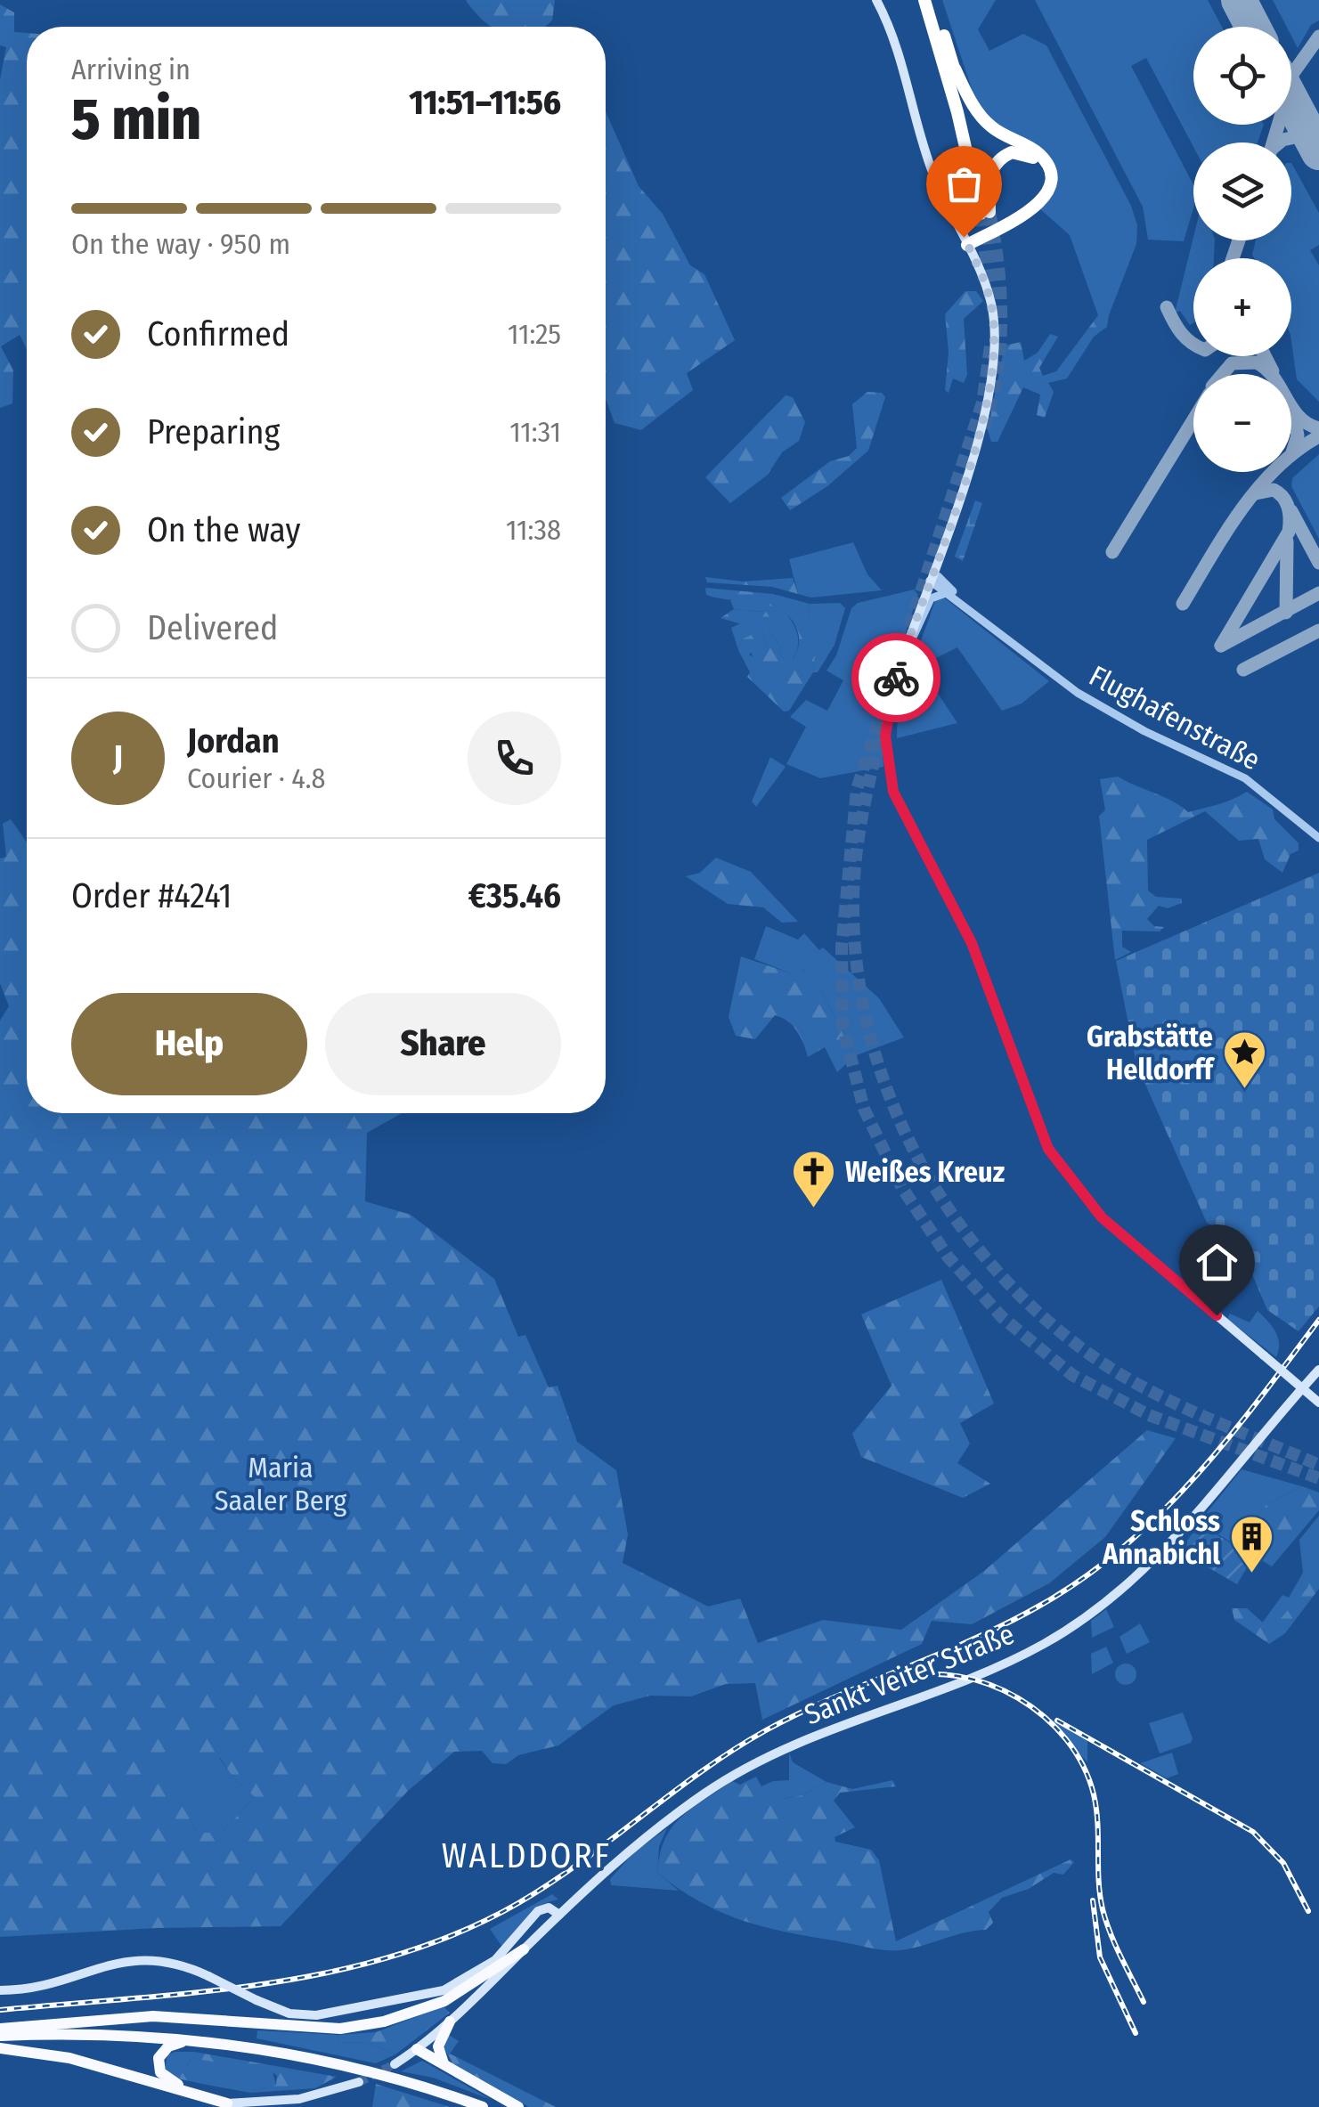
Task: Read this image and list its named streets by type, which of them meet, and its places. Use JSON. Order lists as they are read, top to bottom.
{
  "streets": {
    "main road": ["Sankt Veiter Straße"],
    "street": ["Flughafenstraße"]
  },
  "districts": ["WALDDORF"],
  "parks": ["Maria Saaler Berg"],
  "places": {
    "place": ["Grabstätte Helldorff"],
    "church": ["Weißes Kreuz"],
    "building": ["Schloss Annabichl"]
  },
  "page": {
    "map_buttons": ["+", "−"],
    "heading": ["5 min", "Arriving in", "11:51–11:56"],
    "panel": [
      "Jordan",
      "Courier · 4.8",
      "Order #4241",
      "€35.46"
    ],
    "bar": "On the way · 950 m",
    "list": [
      ["Confirmed", "11:25"],
      ["Preparing", "11:31"],
      ["On the way", "11:38"],
      "Delivered"
    ],
    "round": "J",
    "buttons": ["Help", "Share"]
  }
}
